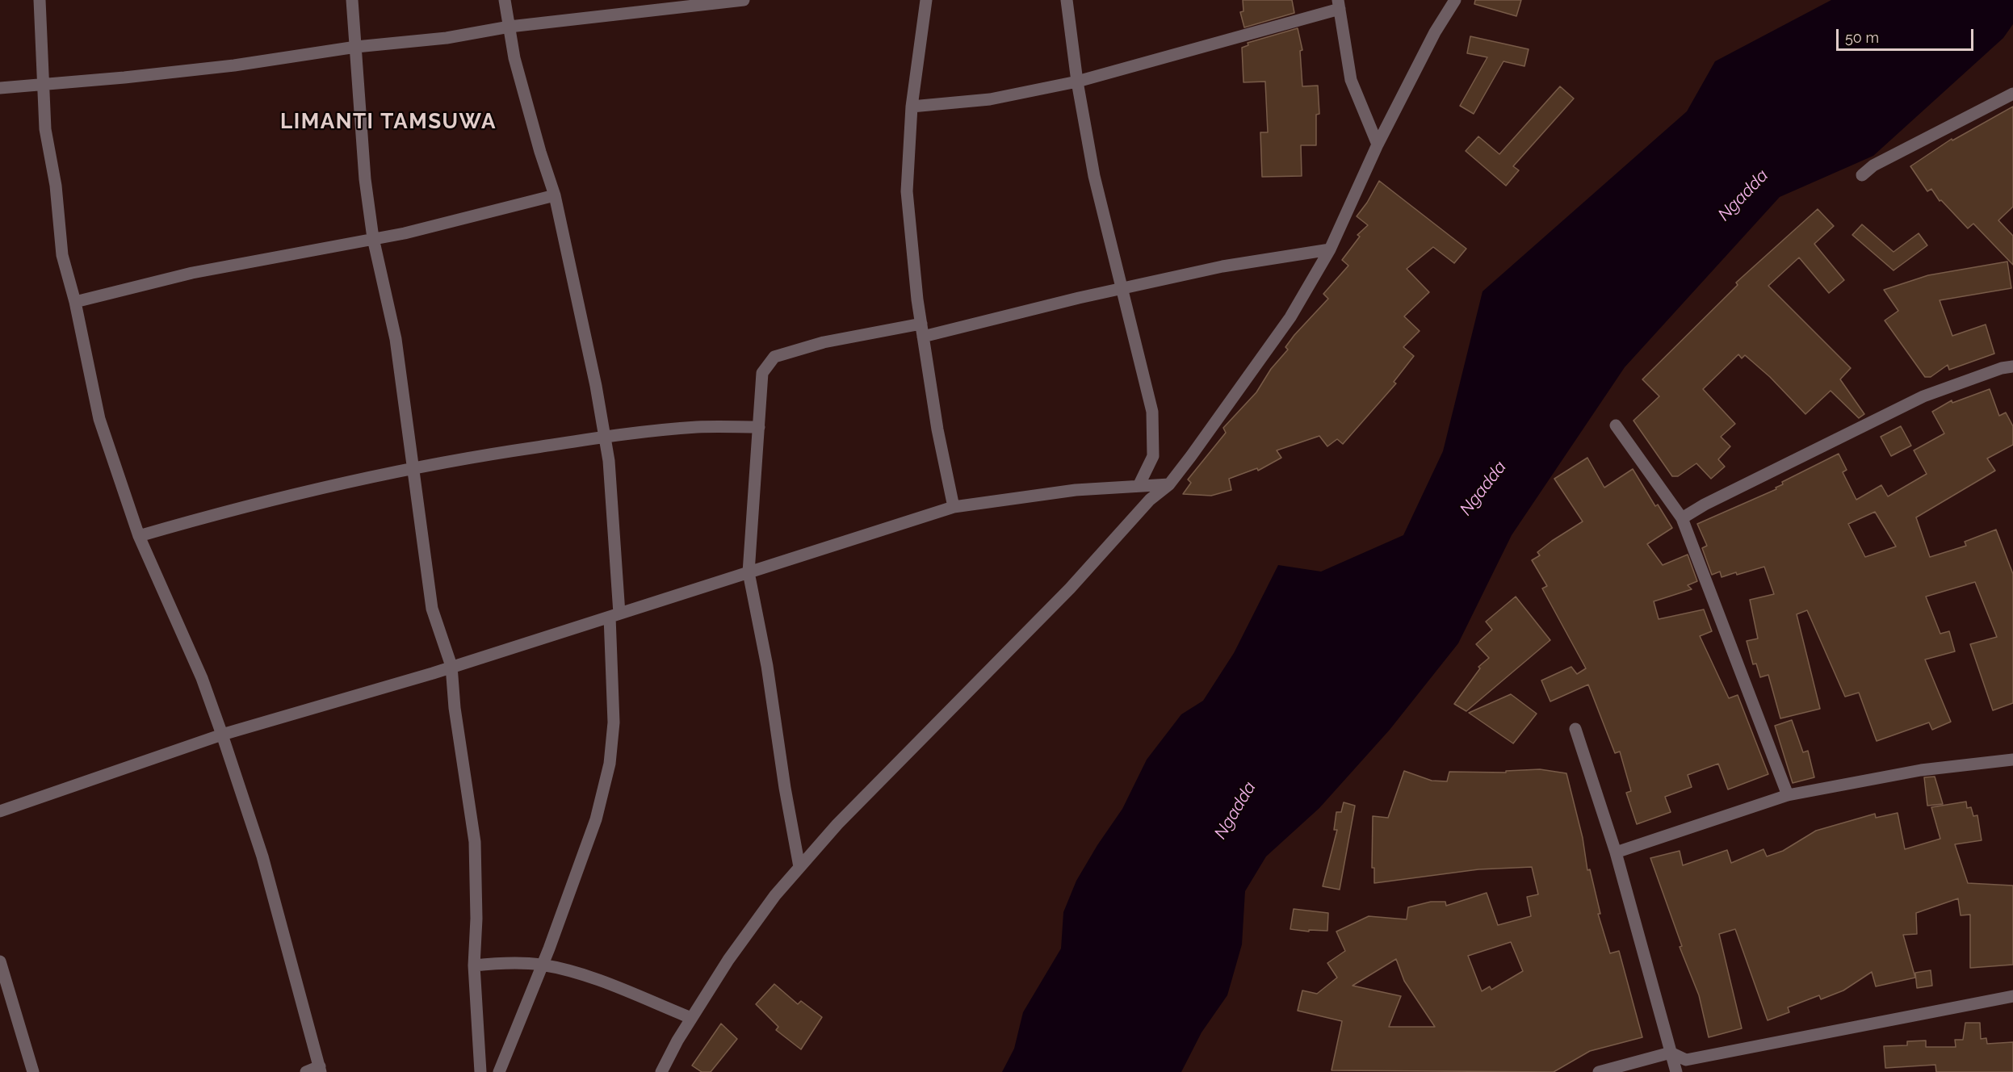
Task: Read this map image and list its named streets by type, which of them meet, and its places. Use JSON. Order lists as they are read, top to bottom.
{
  "districts": ["LIMANTI TAMSUWA"],
  "water": ["Ngadda"],
  "scale_bar": "50 m"
}
